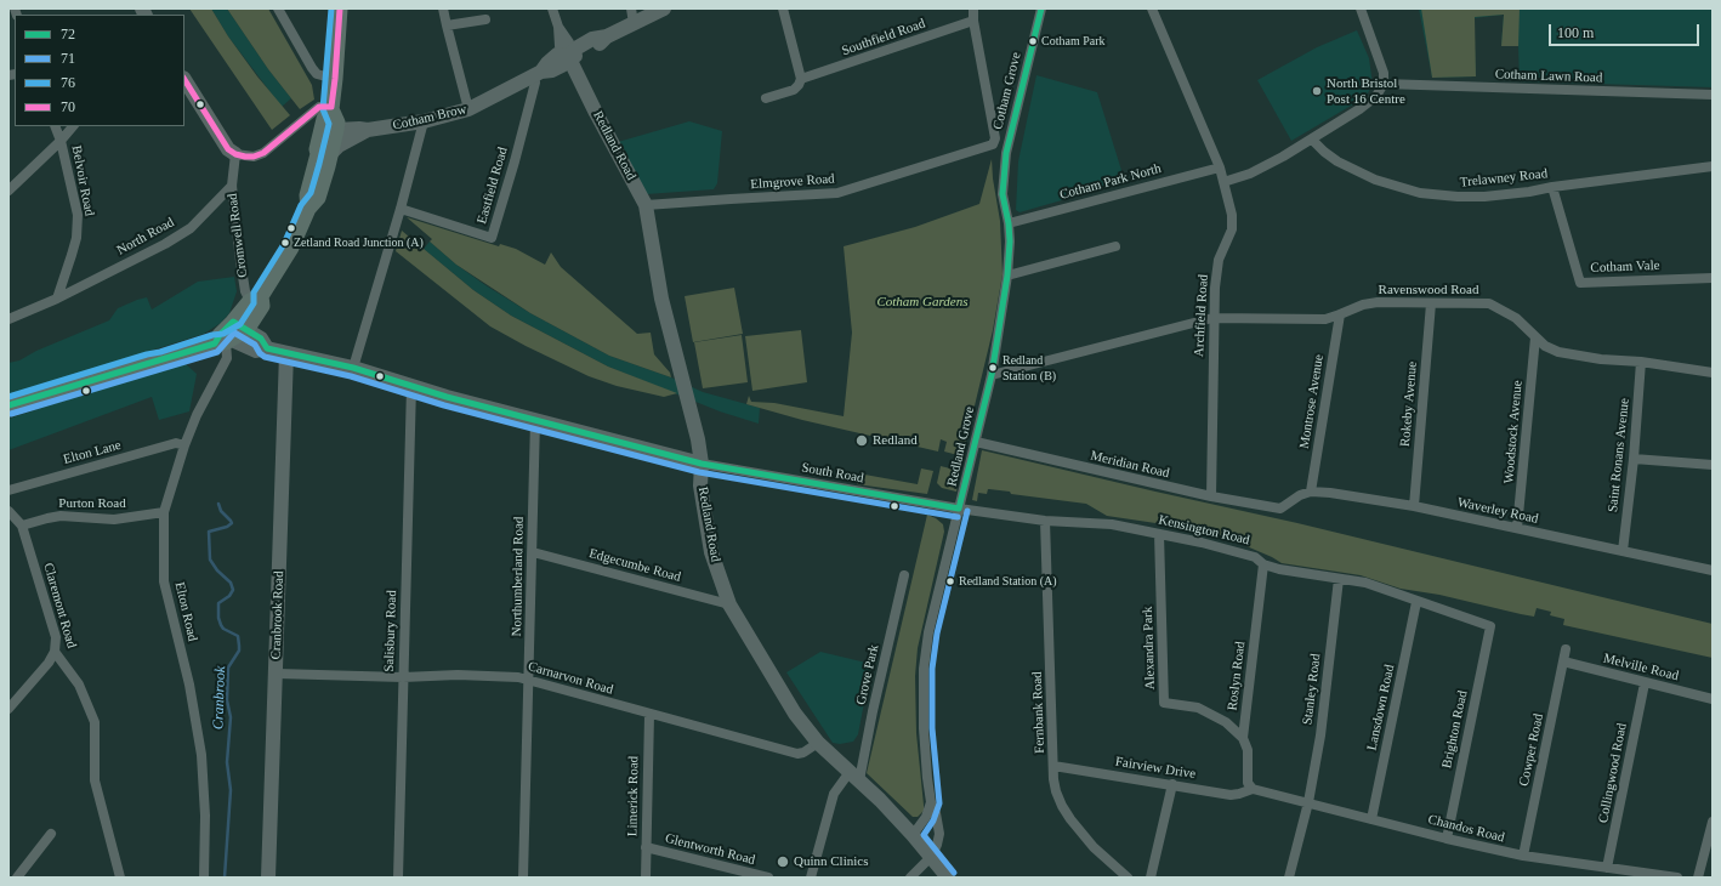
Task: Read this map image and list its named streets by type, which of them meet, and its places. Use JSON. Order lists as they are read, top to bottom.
{
  "streets": {
    "street": [
      "Southfield Road",
      "Cotham Lawn Road",
      "Cotham Grove",
      "Cotham Brow",
      "Redland Road",
      "Trelawney Road",
      "Belvoir Road",
      "Elmgrove Road",
      "Cotham Park North",
      "Eastfield Road",
      "Cromwell Road",
      "North Road",
      "Cotham Vale",
      "Ravenswood Road",
      "Archfield Road",
      "Montrose Avenue",
      "Rokeby Avenue",
      "Woodstock Avenue",
      "Redland Grove",
      "Elton Lane",
      "Saint Ronans Avenue",
      "Meridian Road",
      "South Road",
      "Purton Road",
      "Waverley Road",
      "Kensington Road",
      "Edgecumbe Road",
      "Northumberland Road",
      "Claremont Road",
      "Elton Road",
      "Cranbrook Road",
      "Salisbury Road",
      "Alexandra Park",
      "Melville Road",
      "Grove Park",
      "Roslyn Road",
      "Carnarvon Road",
      "Stanley Road",
      "Lansdown Road",
      "Fernbank Road",
      "Brighton Road",
      "Cowper Road",
      "Fairview Drive",
      "Collingwood Road",
      "Limerick Road",
      "Chandos Road",
      "Glentworth Road"
    ]
  },
  "crossings": [
    ["Southfield Road", "Elmgrove Road"],
    ["Cotham Grove", "Redland Grove"],
    ["Cotham Brow", "Redland Road"],
    ["Cotham Brow", "Eastfield Road"],
    ["Redland Road", "Elmgrove Road"],
    ["Redland Road", "Redland Grove"],
    ["Redland Road", "South Road"],
    ["Redland Road", "Edgecumbe Road"],
    ["Redland Road", "Grove Park"],
    ["Redland Road", "Carnarvon Road"],
    ["Trelawney Road", "Cotham Vale"],
    ["Belvoir Road", "North Road"],
    ["Cotham Park North", "Archfield Road"],
    ["Cotham Park North", "Redland Grove"],
    ["Cromwell Road", "North Road"],
    ["Ravenswood Road", "Archfield Road"],
    ["Ravenswood Road", "Montrose Avenue"],
    ["Ravenswood Road", "Rokeby Avenue"],
    ["Ravenswood Road", "Woodstock Avenue"],
    ["Ravenswood Road", "Redland Grove"],
    ["Ravenswood Road", "Saint Ronans Avenue"],
    ["Archfield Road", "Meridian Road"],
    ["Montrose Avenue", "Meridian Road"],
    ["Montrose Avenue", "Waverley Road"],
    ["Rokeby Avenue", "Waverley Road"],
    ["Woodstock Avenue", "Waverley Road"],
    ["Redland Grove", "Meridian Road"],
    ["Redland Grove", "South Road"],
    ["Redland Grove", "Kensington Road"],
    ["Elton Lane", "Elton Road"],
    ["Saint Ronans Avenue", "Waverley Road"],
    ["Meridian Road", "Waverley Road"],
    ["South Road", "Kensington Road"],
    ["Purton Road", "Claremont Road"],
    ["Purton Road", "Elton Road"],
    ["Kensington Road", "Alexandra Park"],
    ["Kensington Road", "Roslyn Road"],
    ["Kensington Road", "Stanley Road"],
    ["Kensington Road", "Lansdown Road"],
    ["Kensington Road", "Fernbank Road"],
    ["Kensington Road", "Brighton Road"],
    ["Edgecumbe Road", "Northumberland Road"],
    ["Northumberland Road", "Carnarvon Road"],
    ["Cranbrook Road", "Carnarvon Road"],
    ["Salisbury Road", "Carnarvon Road"],
    ["Alexandra Park", "Roslyn Road"],
    ["Melville Road", "Cowper Road"],
    ["Melville Road", "Collingwood Road"],
    ["Roslyn Road", "Fairview Drive"],
    ["Roslyn Road", "Chandos Road"],
    ["Carnarvon Road", "Limerick Road"],
    ["Stanley Road", "Chandos Road"],
    ["Lansdown Road", "Chandos Road"],
    ["Fernbank Road", "Fairview Drive"],
    ["Brighton Road", "Chandos Road"],
    ["Cowper Road", "Chandos Road"],
    ["Fairview Drive", "Chandos Road"],
    ["Collingwood Road", "Chandos Road"],
    ["Limerick Road", "Glentworth Road"]
  ],
  "water": ["Cranbrook"],
  "parks": ["Cotham Gardens"],
  "places": [
    "Cotham Park",
    "North Bristol Post 16 Centre",
    "Zetland Road Junction (A)",
    "Redland Station (B)",
    "Redland",
    "Redland Station (A)",
    "Quinn Clinics"
  ],
  "lines": [
    "transit line 72",
    "transit line 76",
    "transit line 70",
    "transit line 71"
  ],
  "legend": [
    "72",
    "71",
    "76",
    "70"
  ],
  "scale_bar": "100 m"
}
